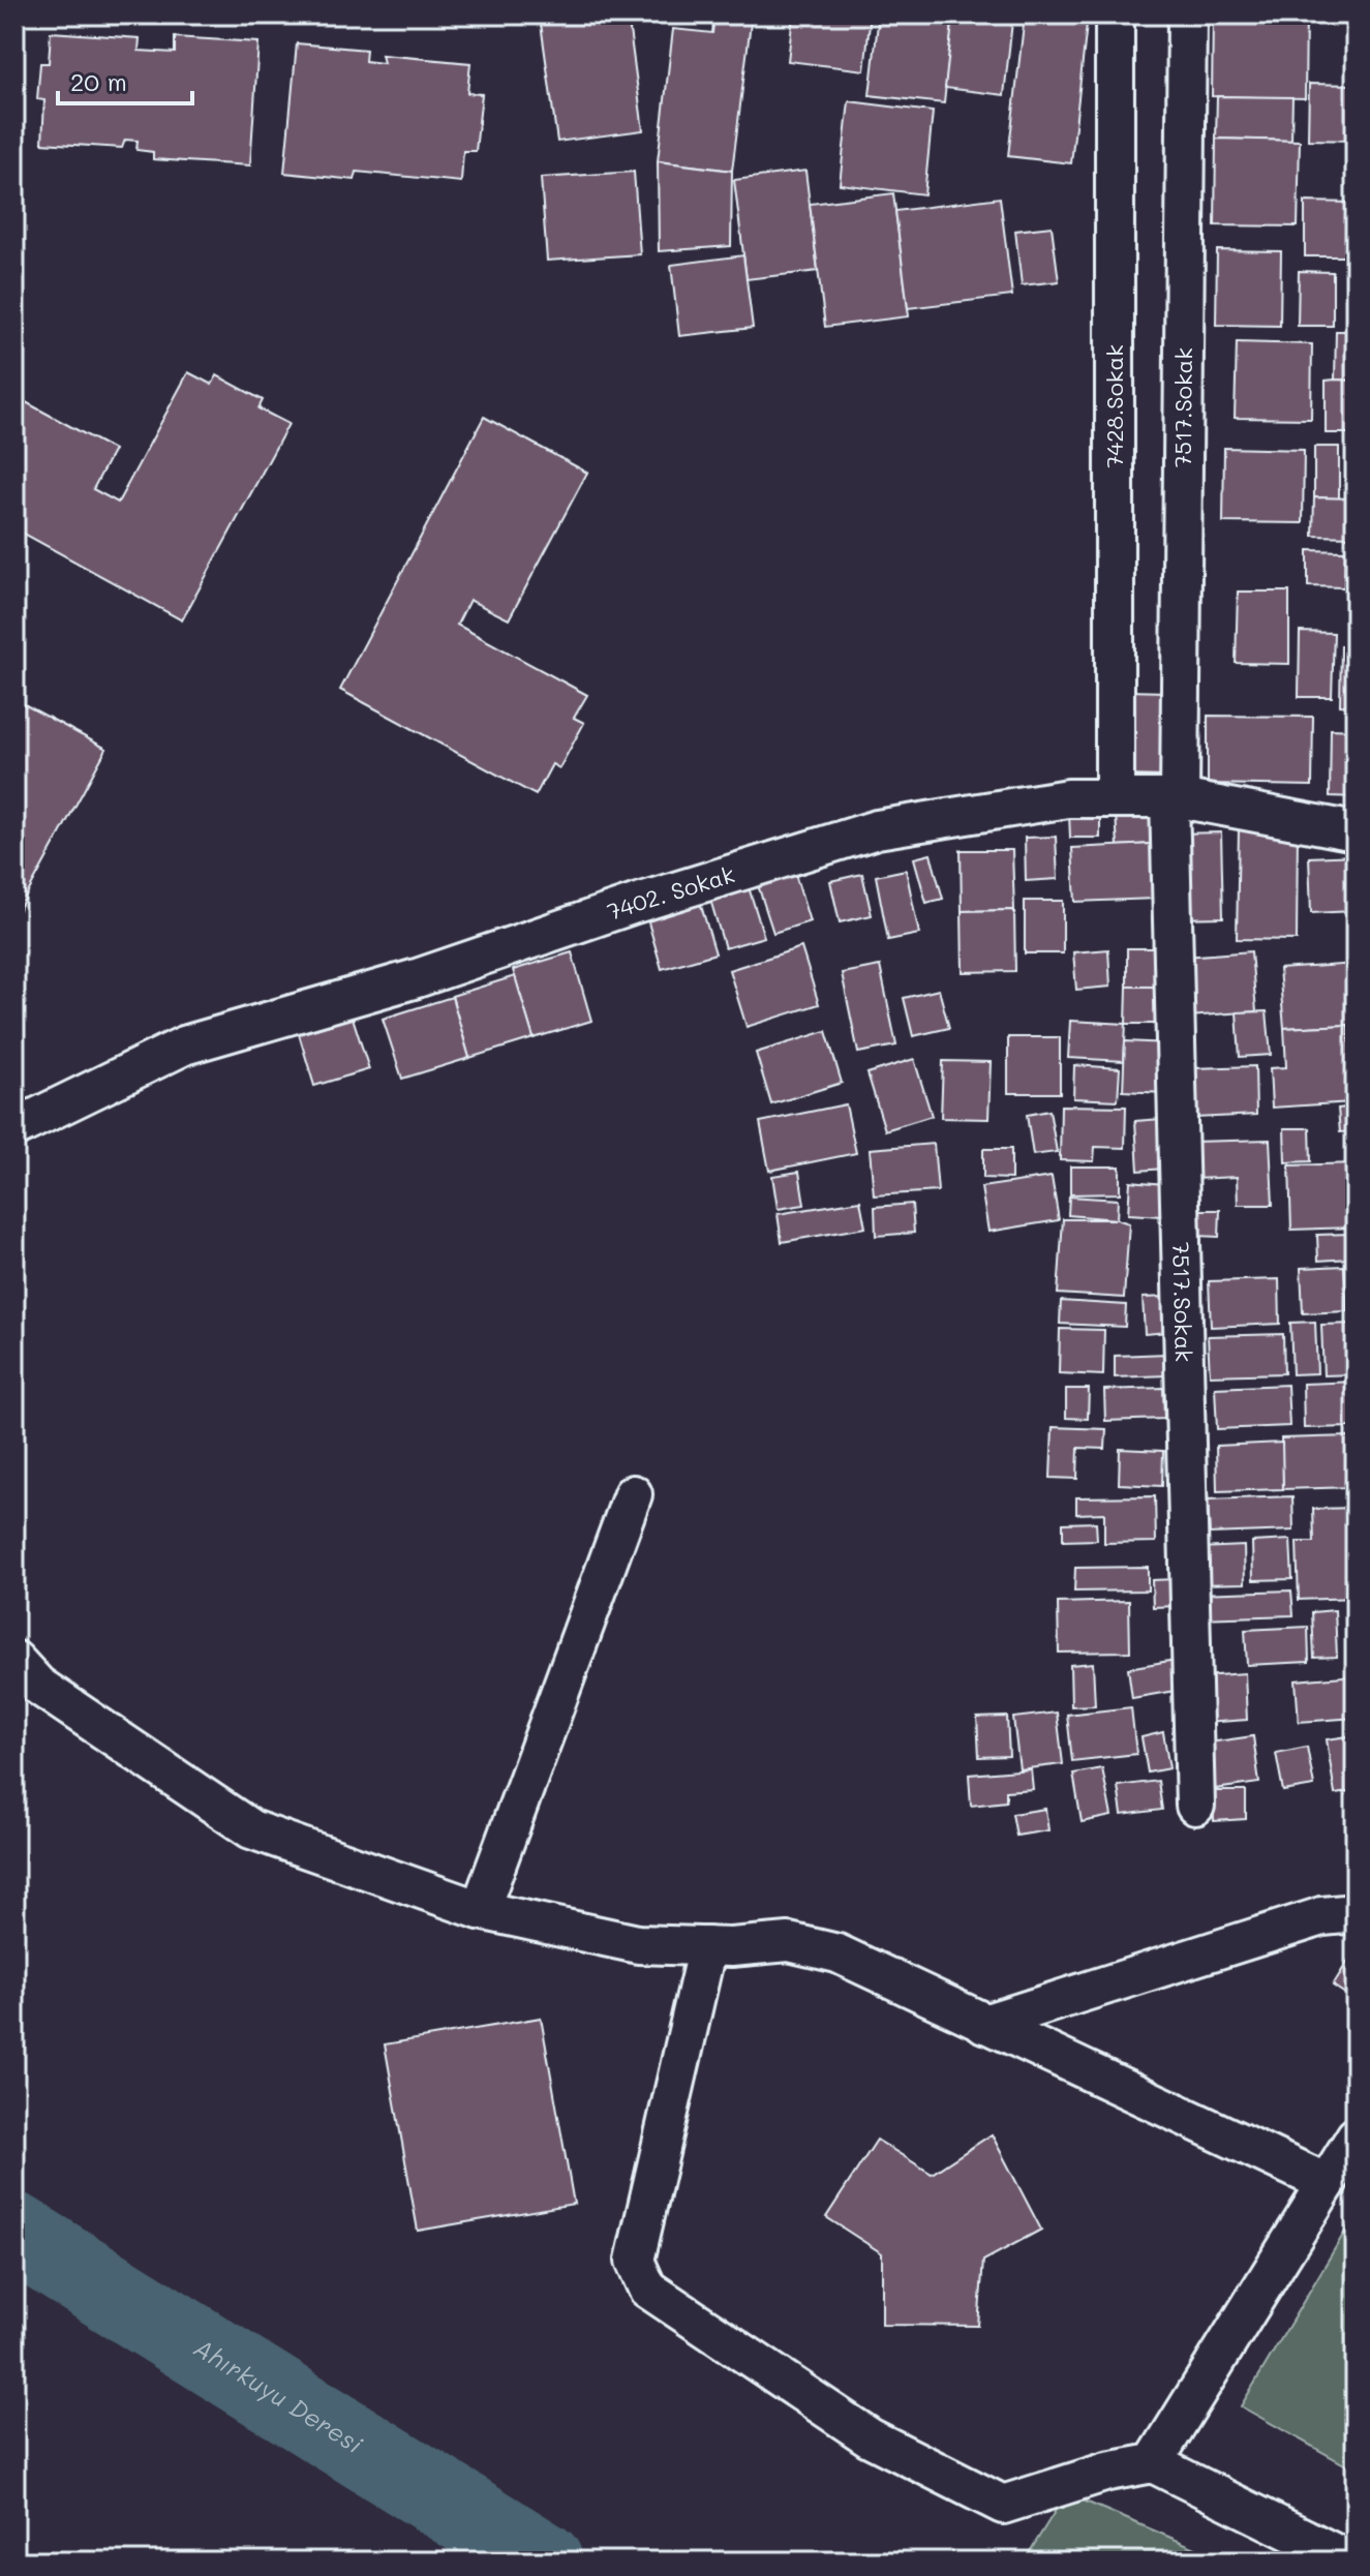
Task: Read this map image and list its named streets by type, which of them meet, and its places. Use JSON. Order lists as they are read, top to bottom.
{
  "streets": {
    "street": ["7428.Sokak", "7517.Sokak", "7402. Sokak"]
  },
  "crossings": [
    ["7428.Sokak", "7402. Sokak"],
    ["7517.Sokak", "7402. Sokak"]
  ],
  "water": ["Ahırkuyu Deresi"],
  "scale_bar": "20 m"
}
